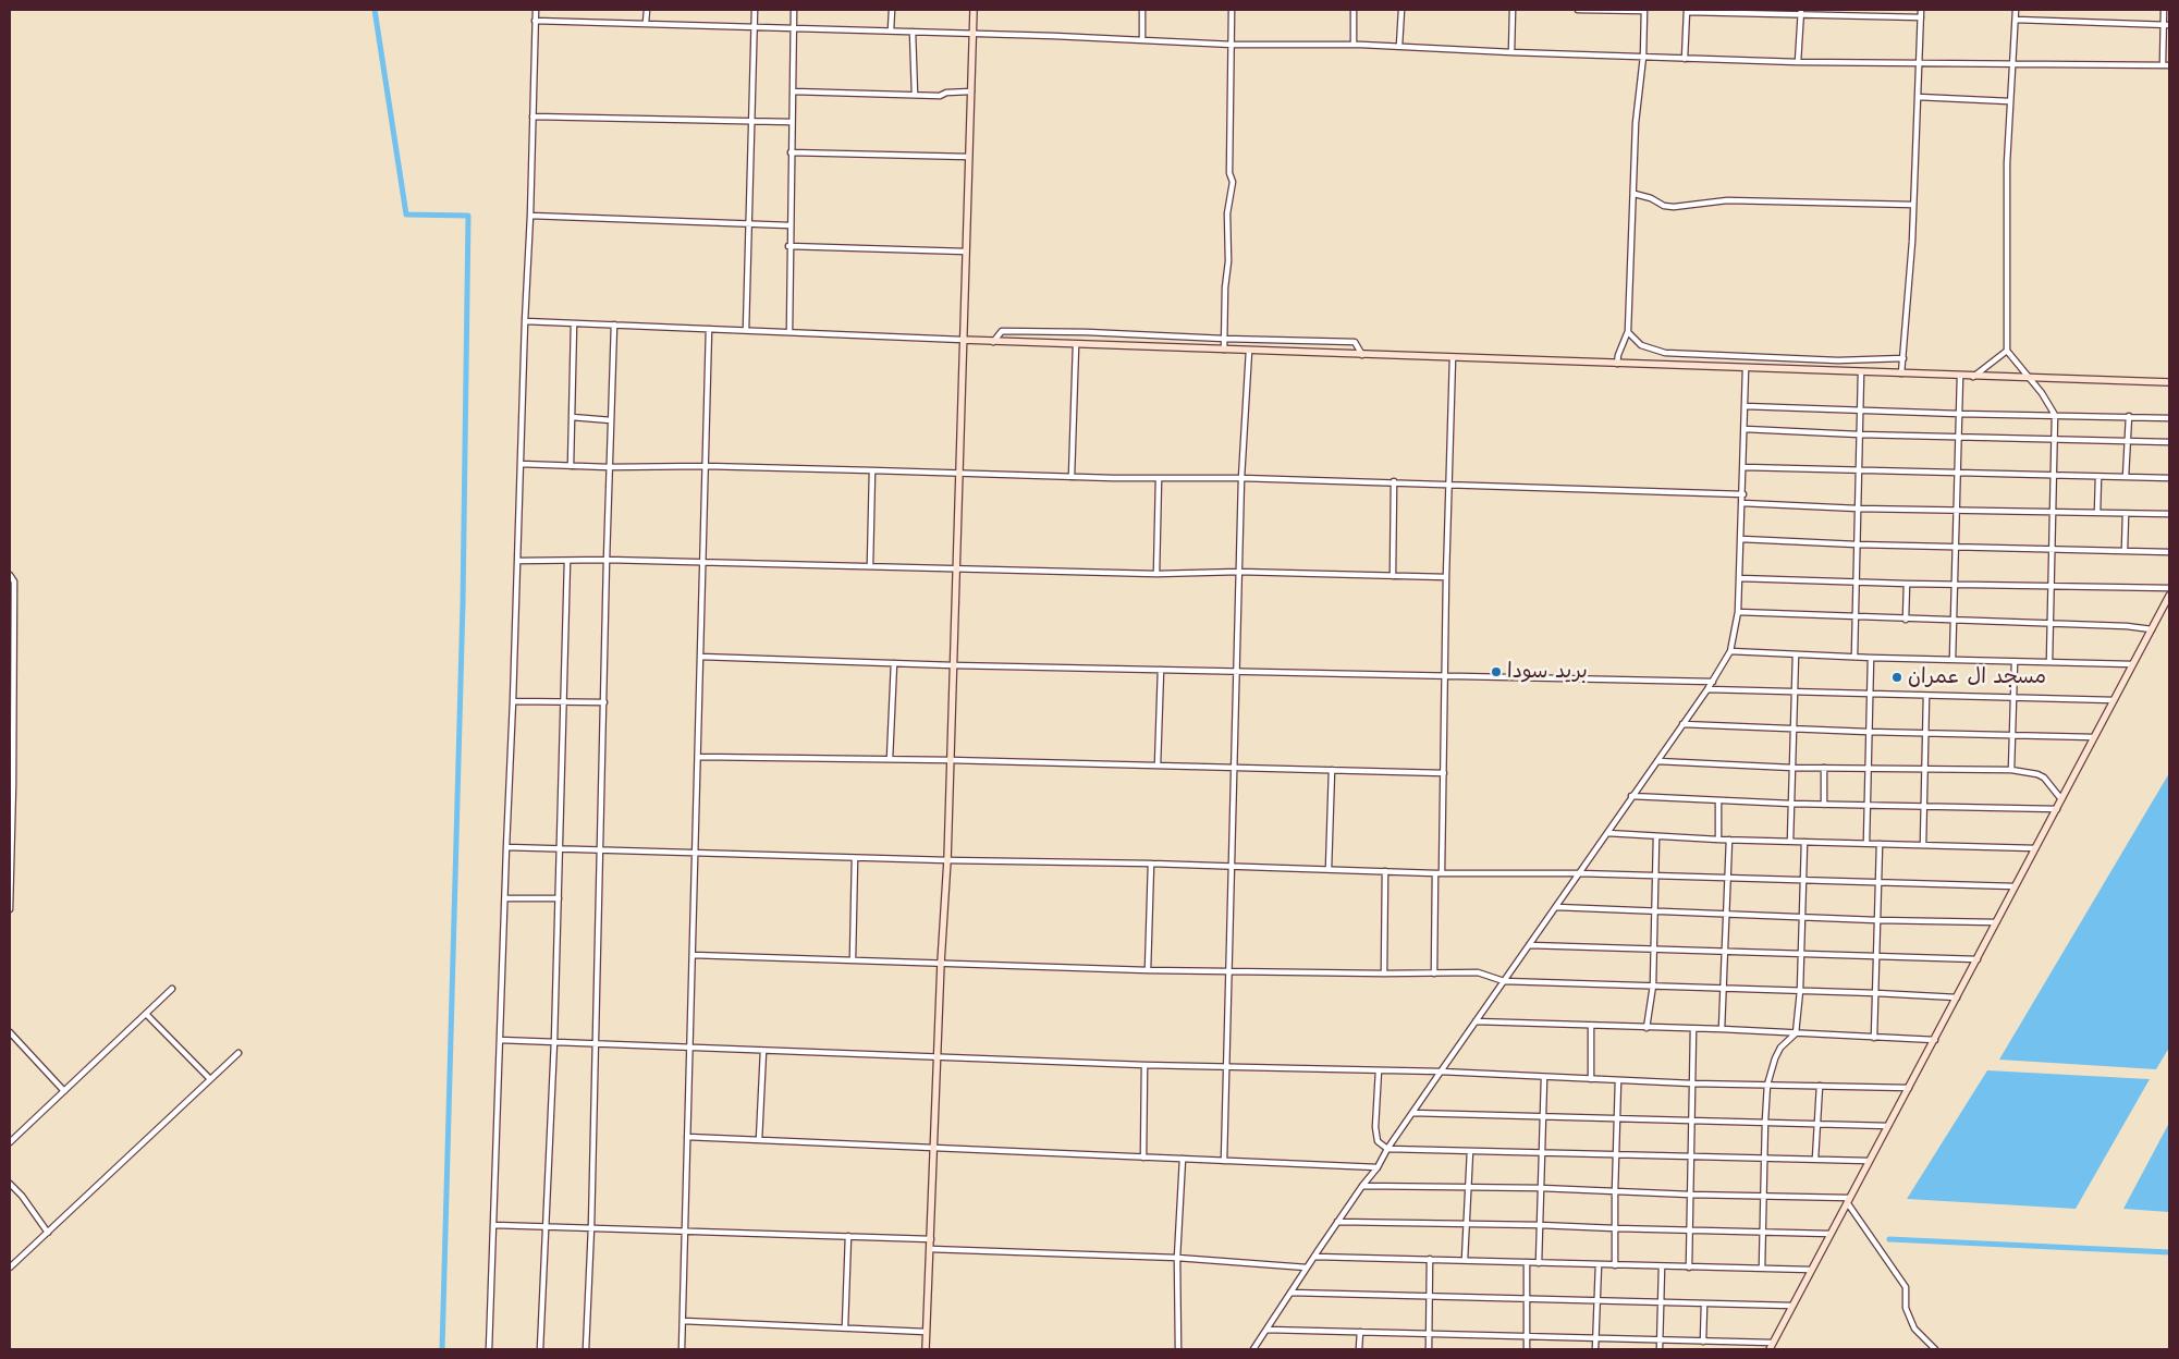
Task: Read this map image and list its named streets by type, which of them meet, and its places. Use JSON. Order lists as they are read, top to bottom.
{
  "places": ["بريد سودا", "مسجد ال عمران"]
}
